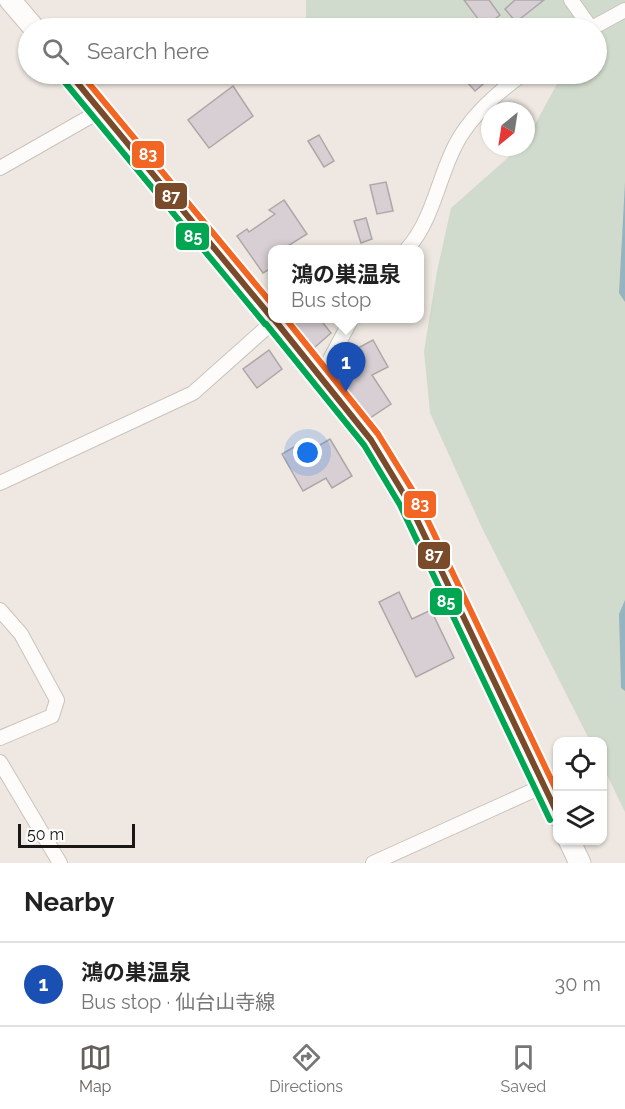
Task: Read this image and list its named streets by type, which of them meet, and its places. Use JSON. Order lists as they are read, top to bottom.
{
  "lines": ["transit line 87", "transit line 85", "transit line 83"],
  "scale_bar": "50 m",
  "north": "bottom left",
  "page": {
    "search": "Search here",
    "popup": ["鴻の巣温泉", "Bus stop"],
    "pins": "1",
    "scale": "50 m",
    "heading": "Nearby",
    "list": [
      {
        "mark": "1",
        "name": "鴻の巣温泉",
        "note": "Bus stop · 仙台山寺線",
        "value": "30 m"
      }
    ],
    "nav": ["Map", "Directions", "Saved"]
  }
}
